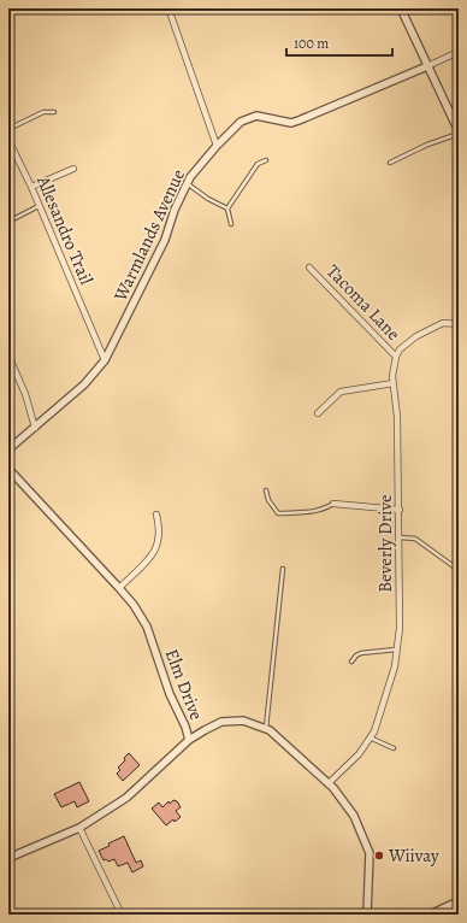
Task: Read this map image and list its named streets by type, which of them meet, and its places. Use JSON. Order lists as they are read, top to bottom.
{
  "streets": {
    "street": [
      "Allesandro Trail",
      "Warmlands Avenue",
      "Tacoma Lane",
      "Beverly Drive",
      "Elm Drive"
    ]
  },
  "crossings": [
    ["Allesandro Trail", "Warmlands Avenue"],
    ["Tacoma Lane", "Beverly Drive"],
    ["Beverly Drive", "Elm Drive"]
  ],
  "places": ["Wiivay"],
  "scale_bar": "100 m"
}
